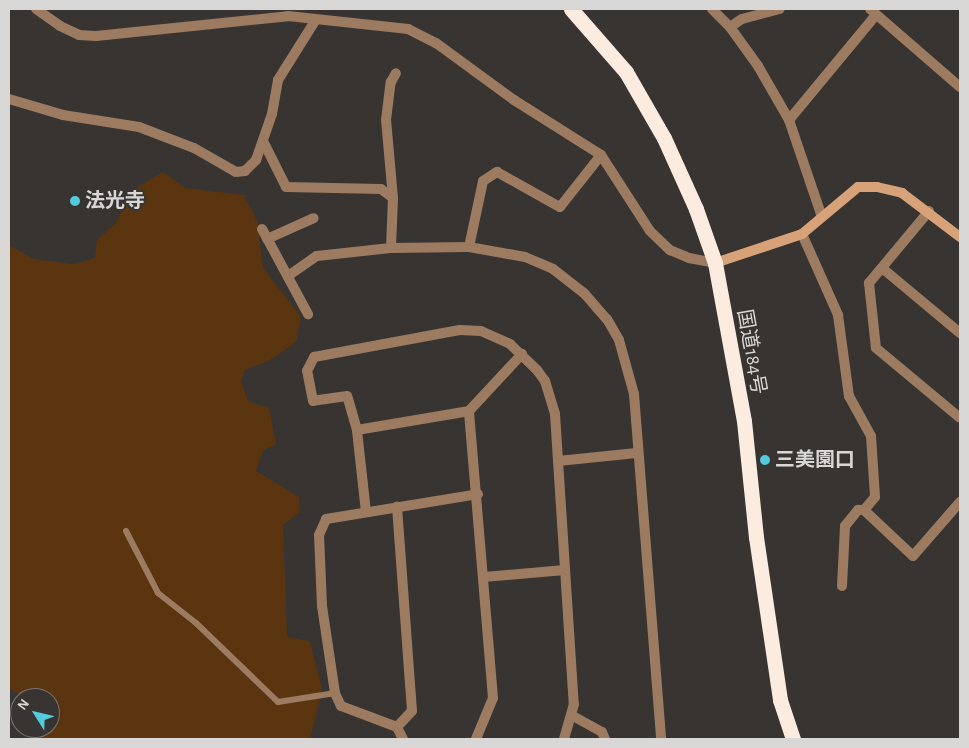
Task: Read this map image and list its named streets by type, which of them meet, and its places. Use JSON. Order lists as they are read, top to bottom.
{
  "streets": {
    "highway": ["国道184号"]
  },
  "places": ["法光寺", "三美園口"],
  "north": "top left"
}
